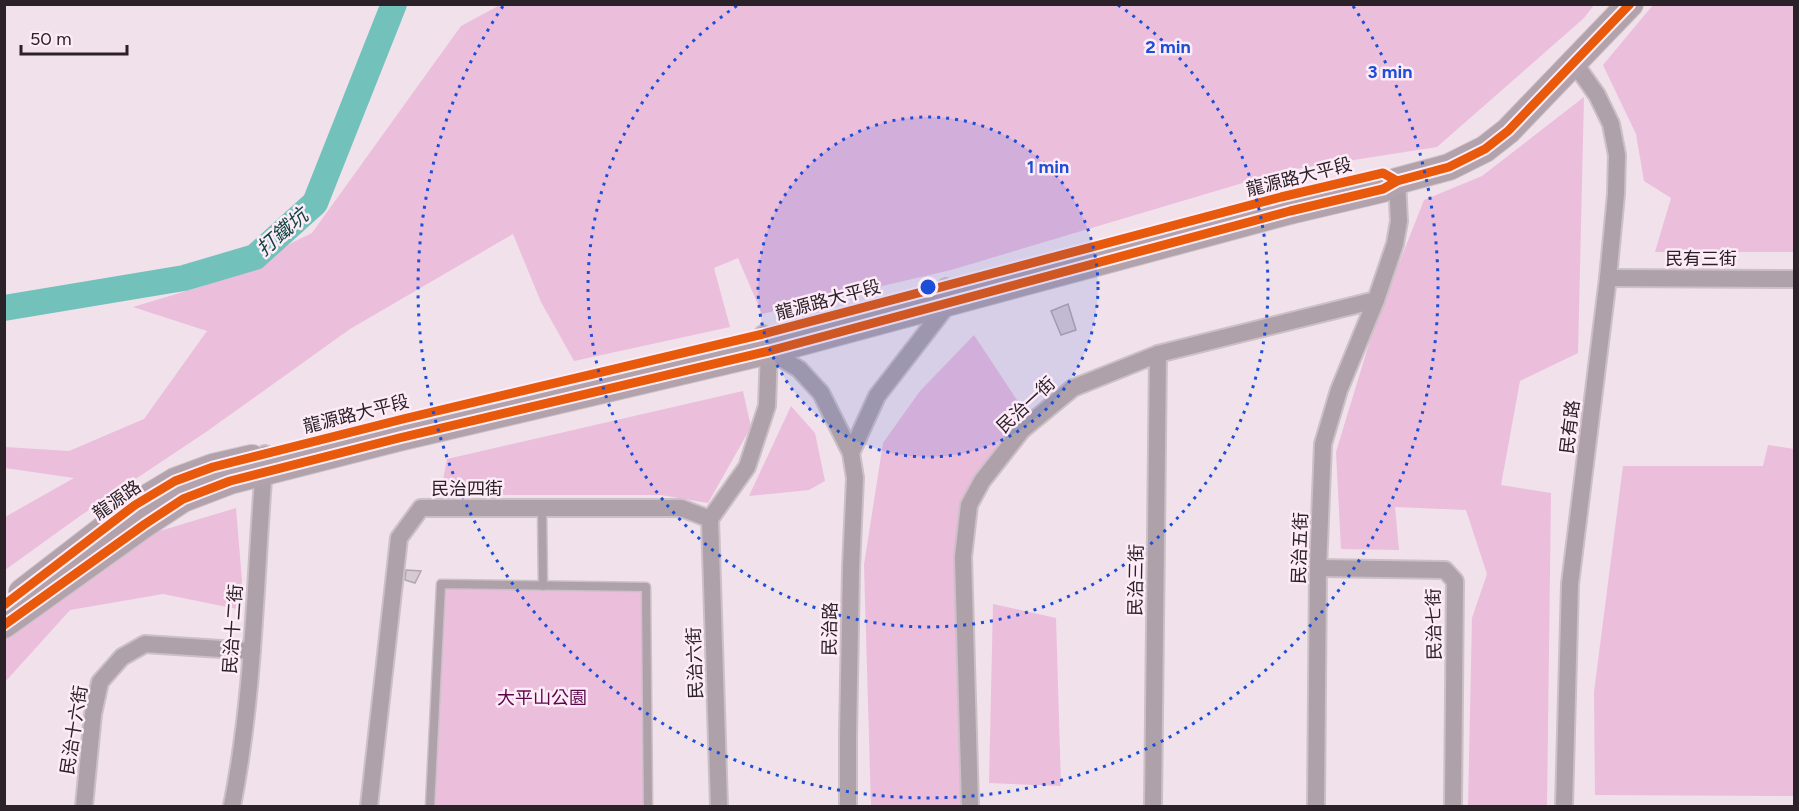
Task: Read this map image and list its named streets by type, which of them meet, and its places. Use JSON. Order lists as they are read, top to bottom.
{
  "streets": {
    "main road": ["龍源路大平段", "龍源路"],
    "street": [
      "民有三街",
      "民治一街",
      "民有路",
      "民治四街",
      "民治五街",
      "民治三街",
      "民治七街",
      "民治十二街",
      "民治路",
      "民治六街",
      "民治十六街"
    ]
  },
  "crossings": [
    ["龍源路大平段", "民有路"],
    ["龍源路大平段", "龍源路"],
    ["龍源路大平段", "民治十二街"],
    ["民有三街", "民有路"],
    ["民治一街", "民治五街"],
    ["民治一街", "民治三街"],
    ["民治四街", "民治六街"],
    ["龍源路", "民治十二街"],
    ["民治五街", "民治七街"],
    ["民治十二街", "民治十六街"]
  ],
  "water": ["打鐵坑"],
  "parks": ["大平山公園"],
  "scale_bar": "50 m",
  "rings": ["2 min", "3 min", "1 min"]
}
